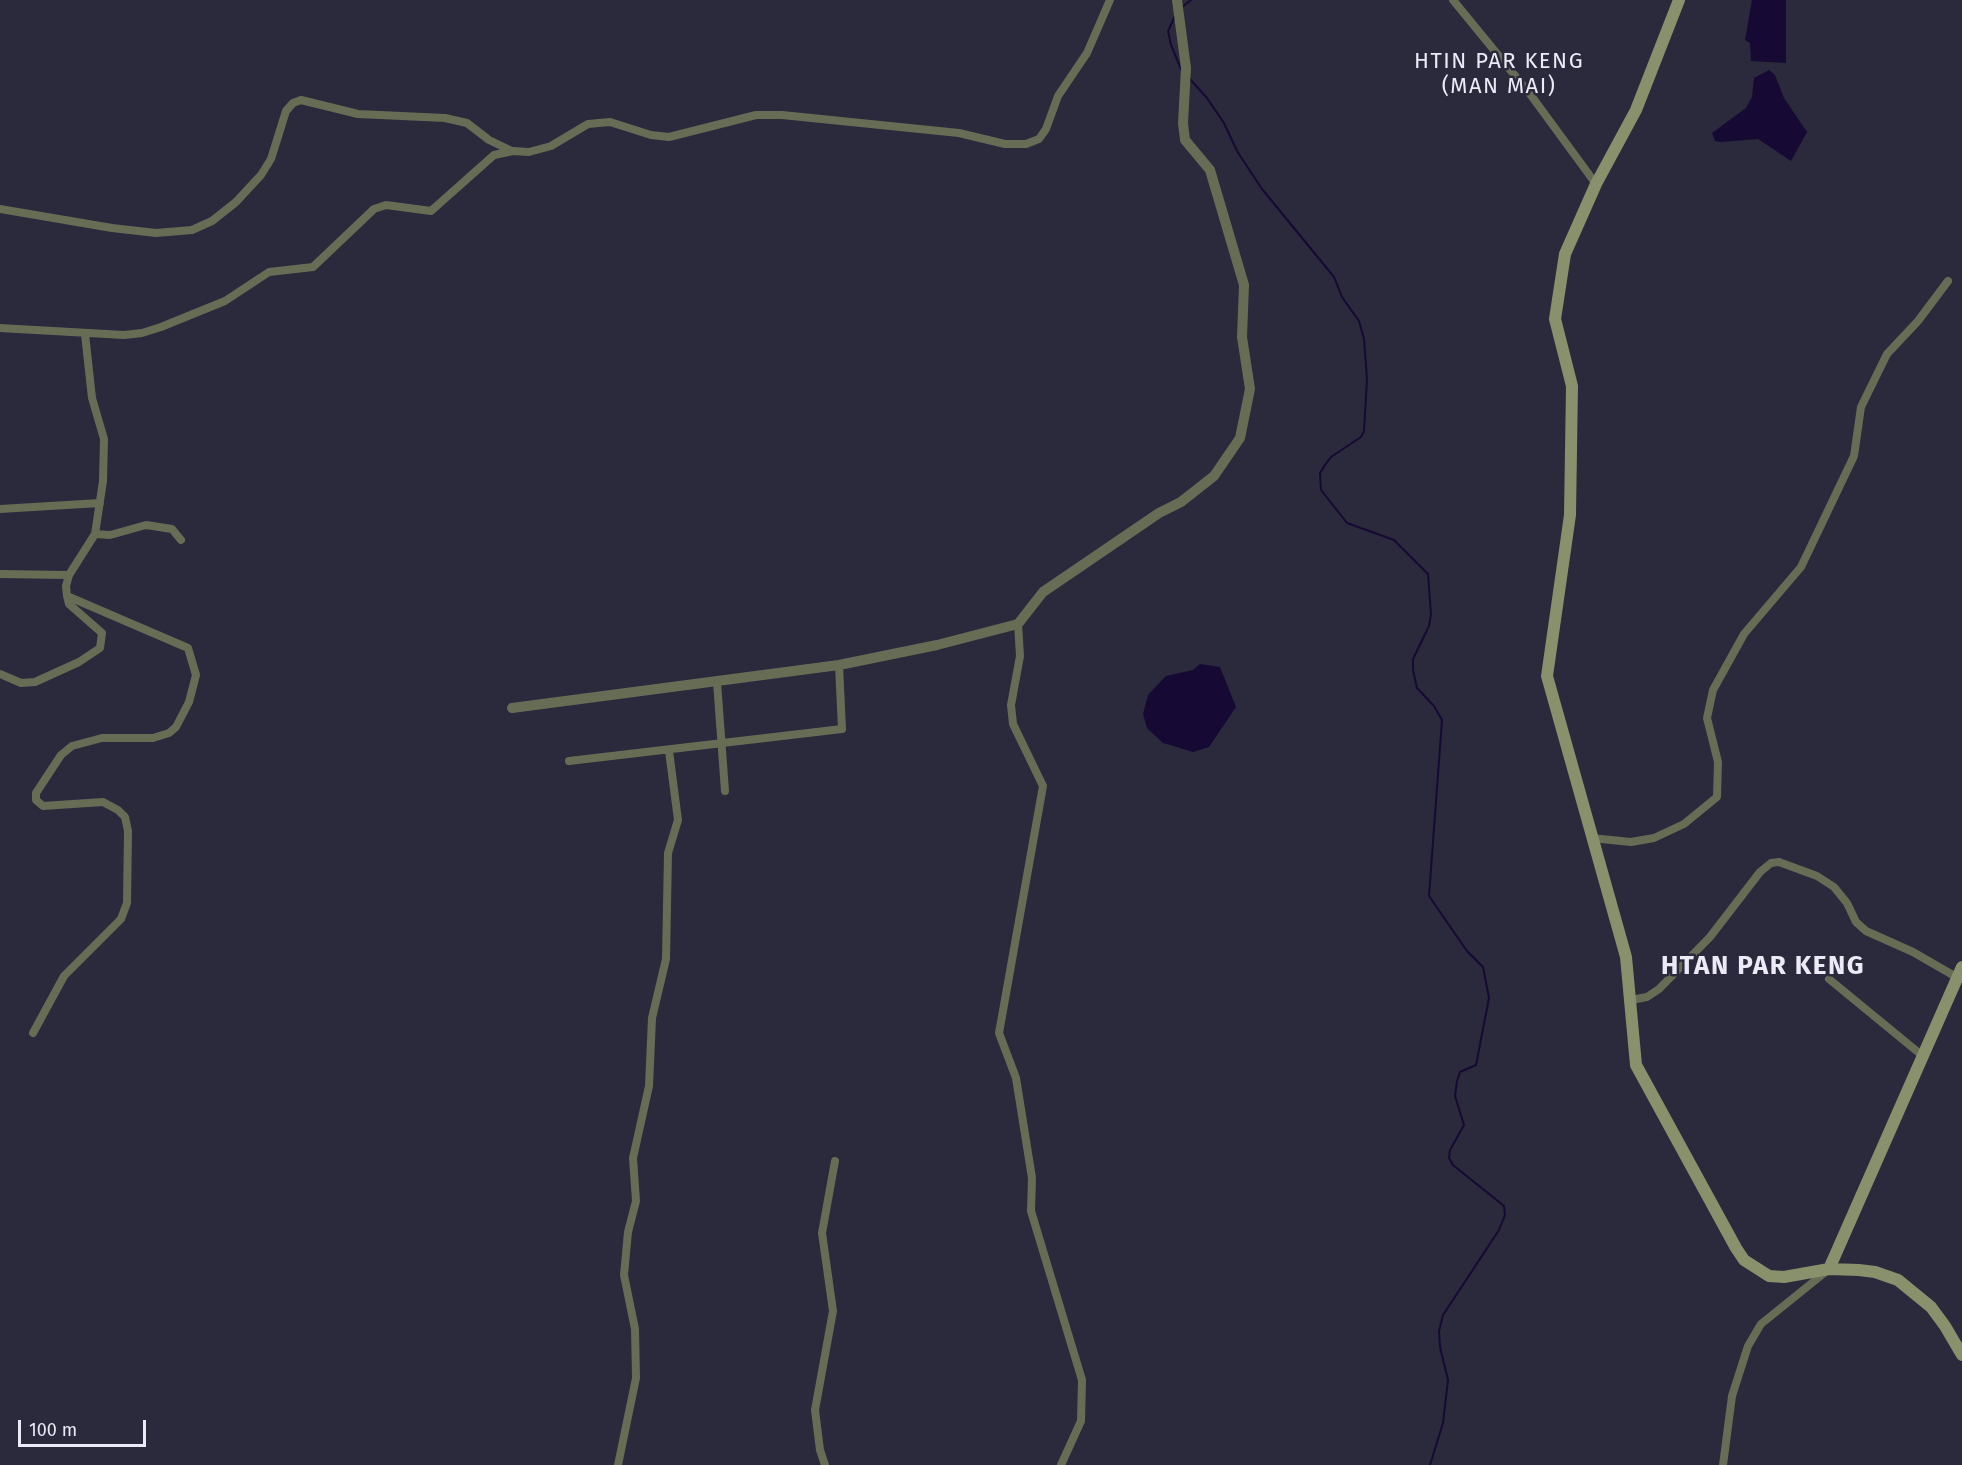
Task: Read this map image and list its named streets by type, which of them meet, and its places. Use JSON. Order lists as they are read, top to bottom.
{
  "districts": ["HTIN PAR KENG (MAN MAI)", "HTAN PAR KENG"],
  "scale_bar": "100 m"
}
